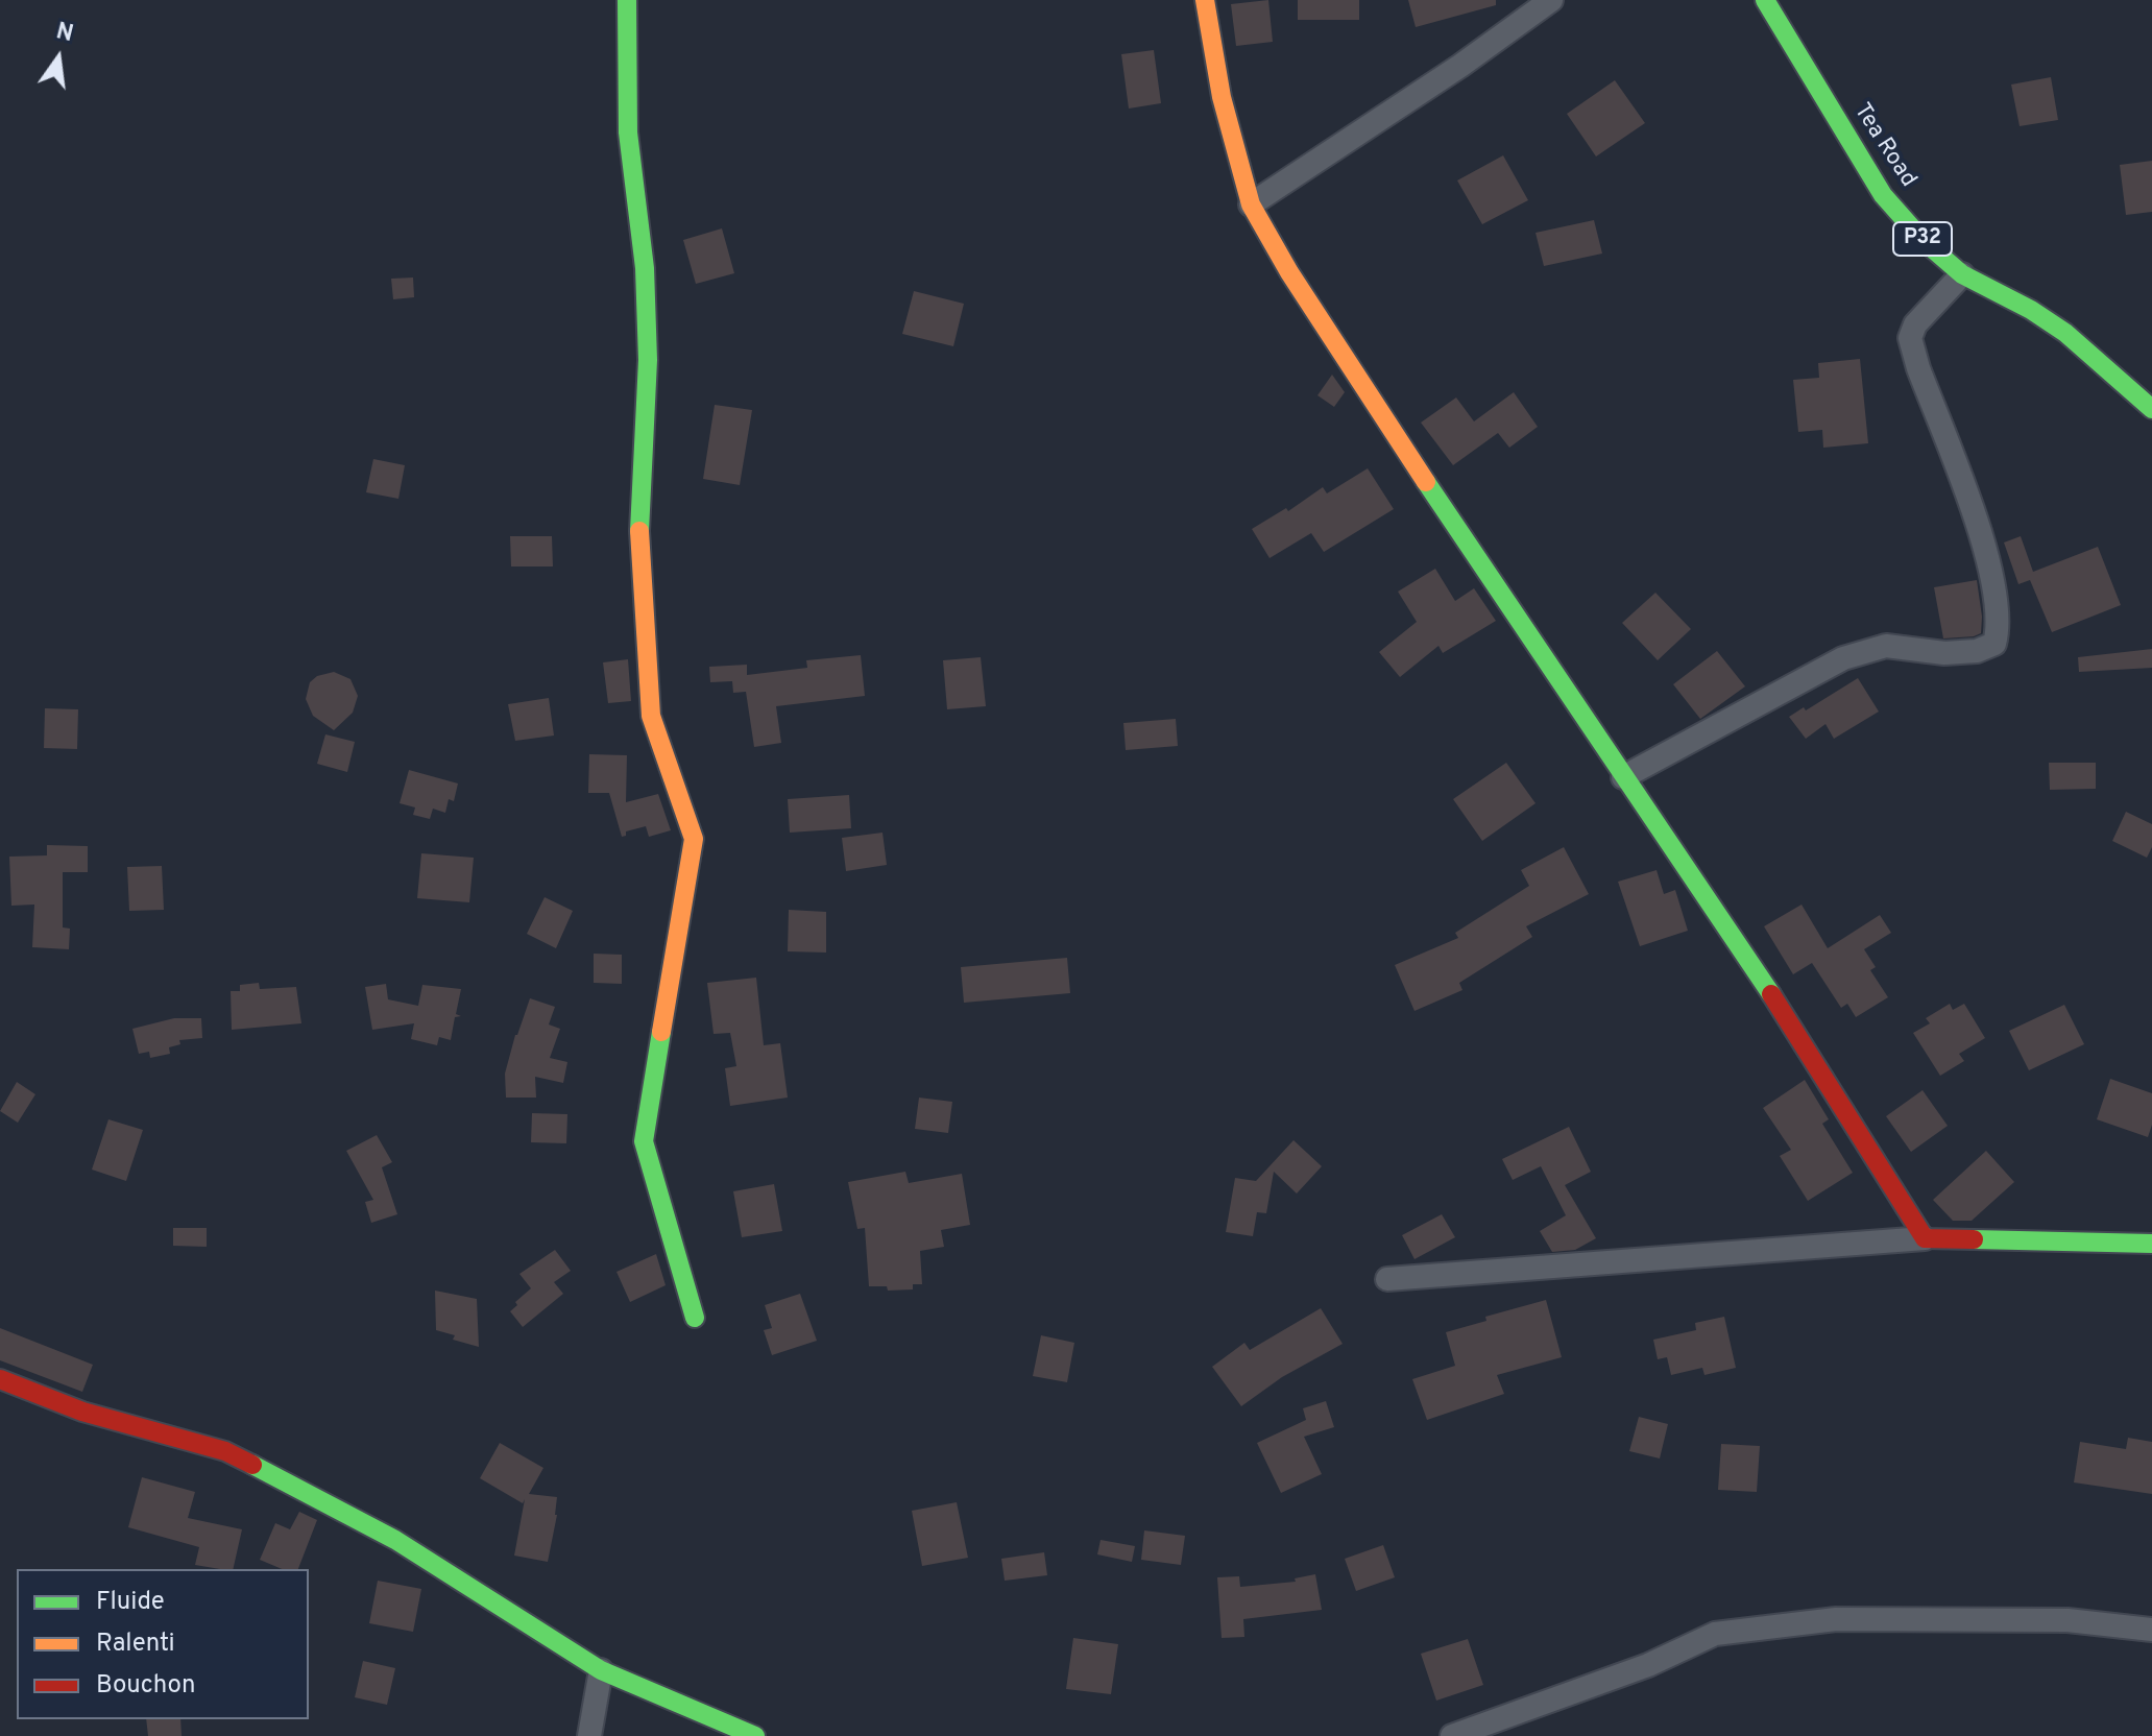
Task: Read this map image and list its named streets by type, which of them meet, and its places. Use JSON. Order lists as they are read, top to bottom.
{
  "streets": {
    "street": ["Tea Road", "P32"]
  },
  "legend": ["Fluide", "Ralenti", "Bouchon"],
  "north": "top"
}
